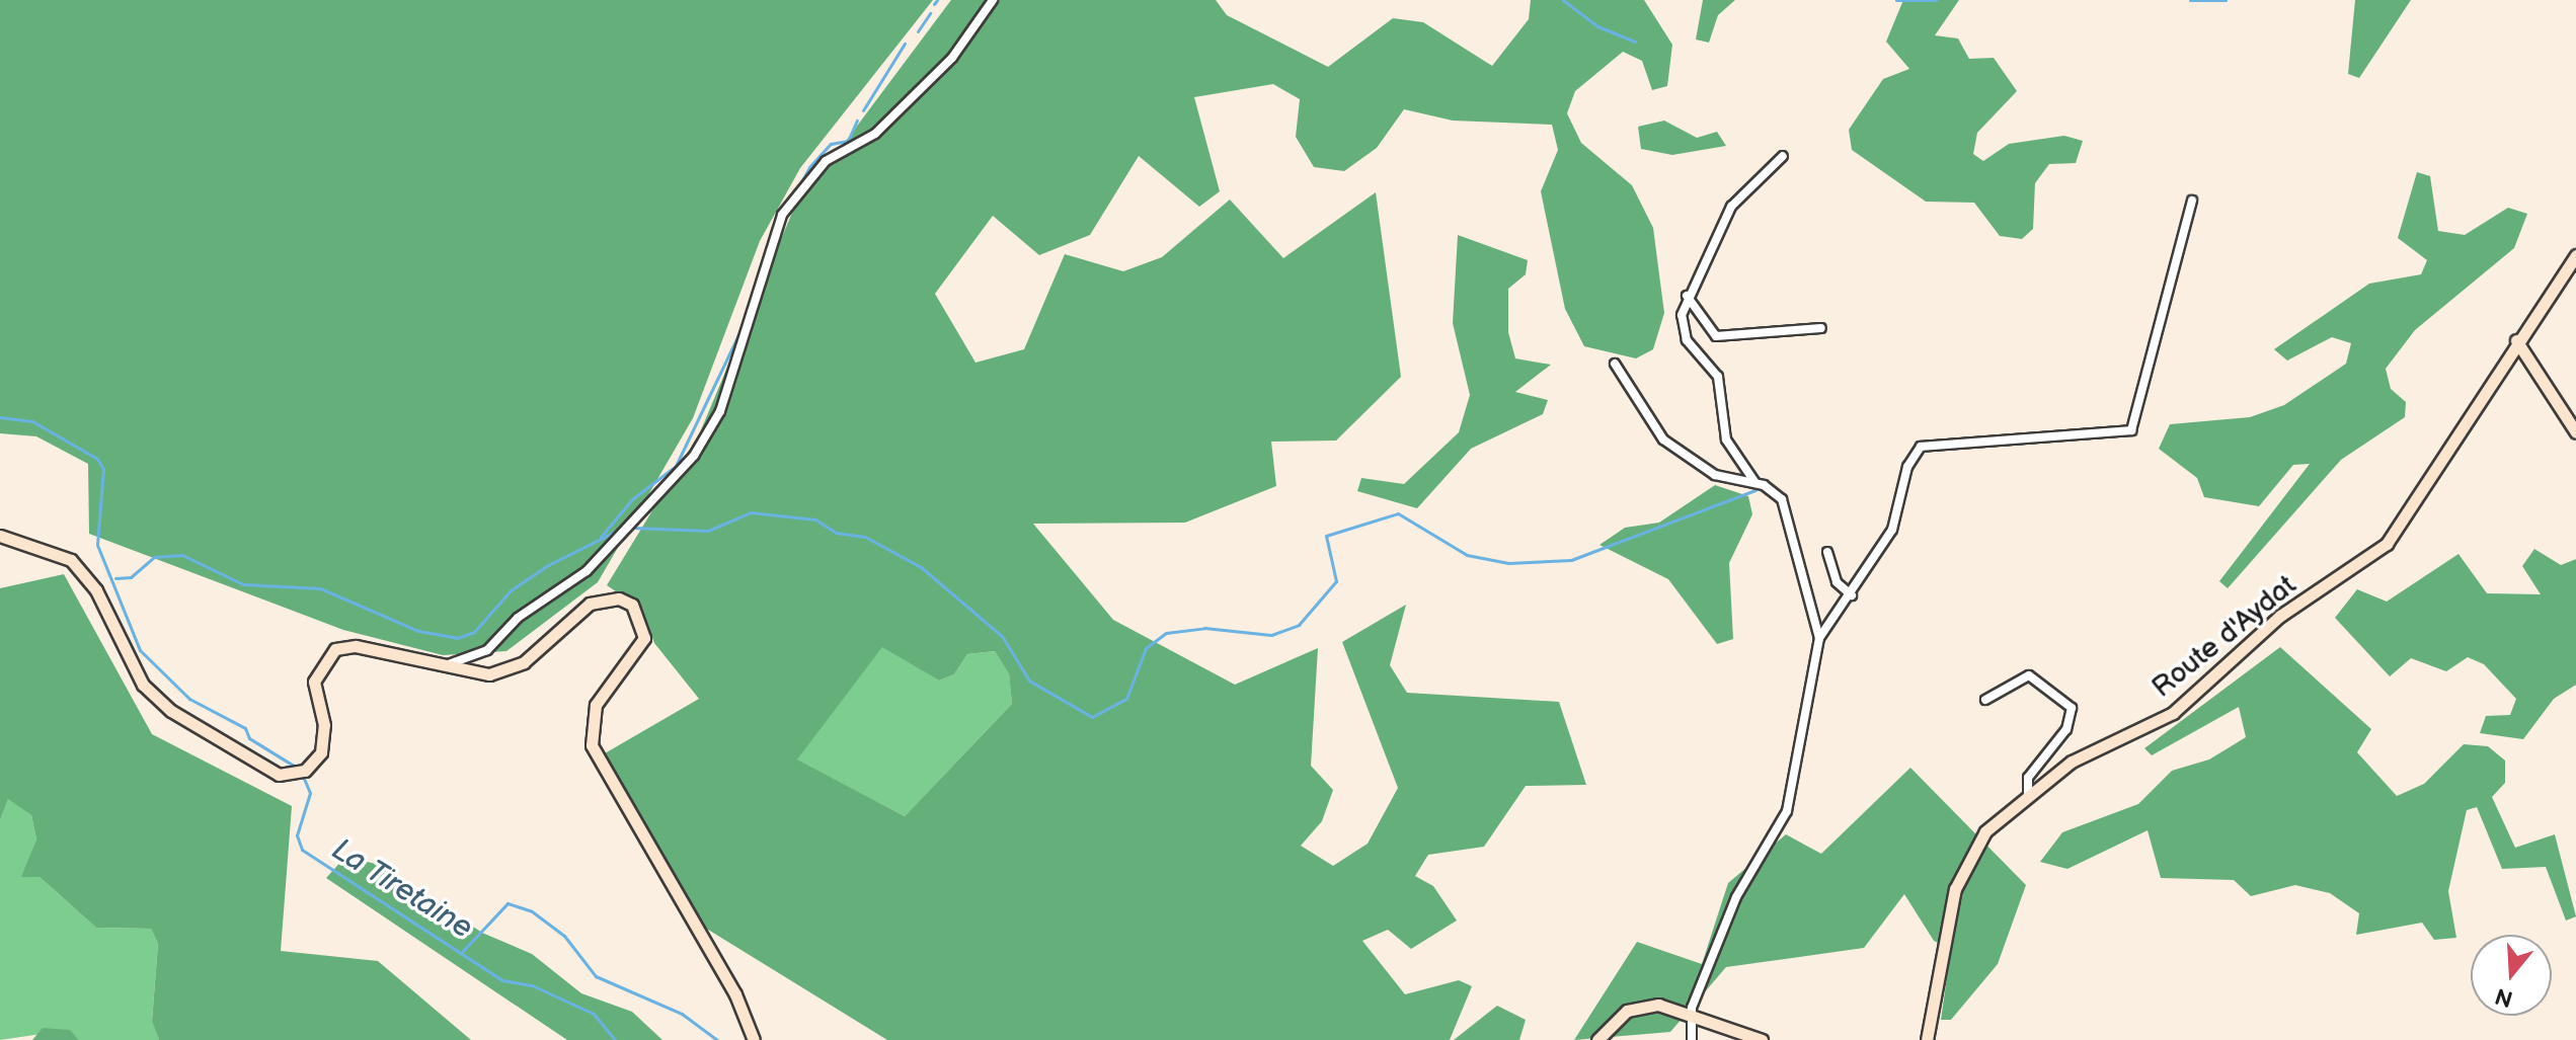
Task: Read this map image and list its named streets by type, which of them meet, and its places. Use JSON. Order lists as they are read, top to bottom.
{
  "streets": {
    "main road": ["Route d'Aydat"]
  },
  "water": ["La Tiretaine"],
  "north": "bottom"
}
